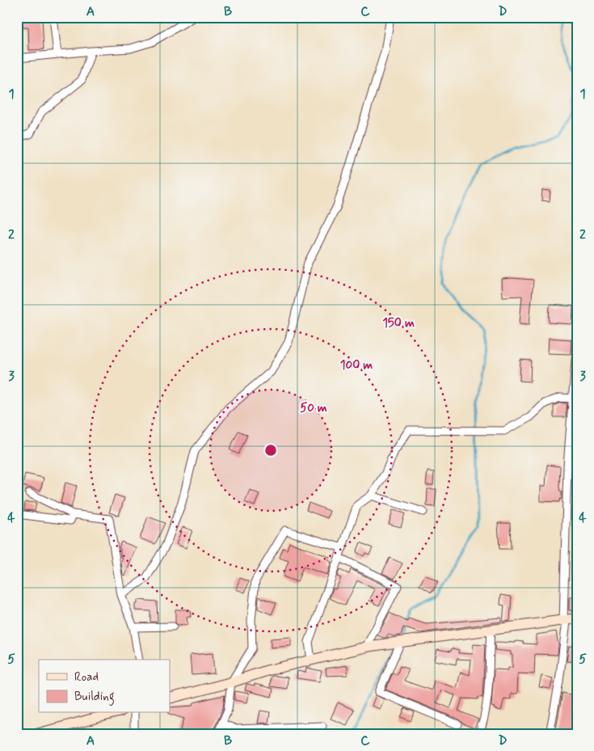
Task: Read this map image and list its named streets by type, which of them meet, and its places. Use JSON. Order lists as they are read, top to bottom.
{
  "legend": ["Road", "Building"],
  "grid": {
    "columns": [
      "A",
      "B",
      "C",
      "D"
    ],
    "rows": [
      "1",
      "2",
      "3",
      "4",
      "5"
    ]
  },
  "rings": ["150 m", "100 m", "50 m"]
}
